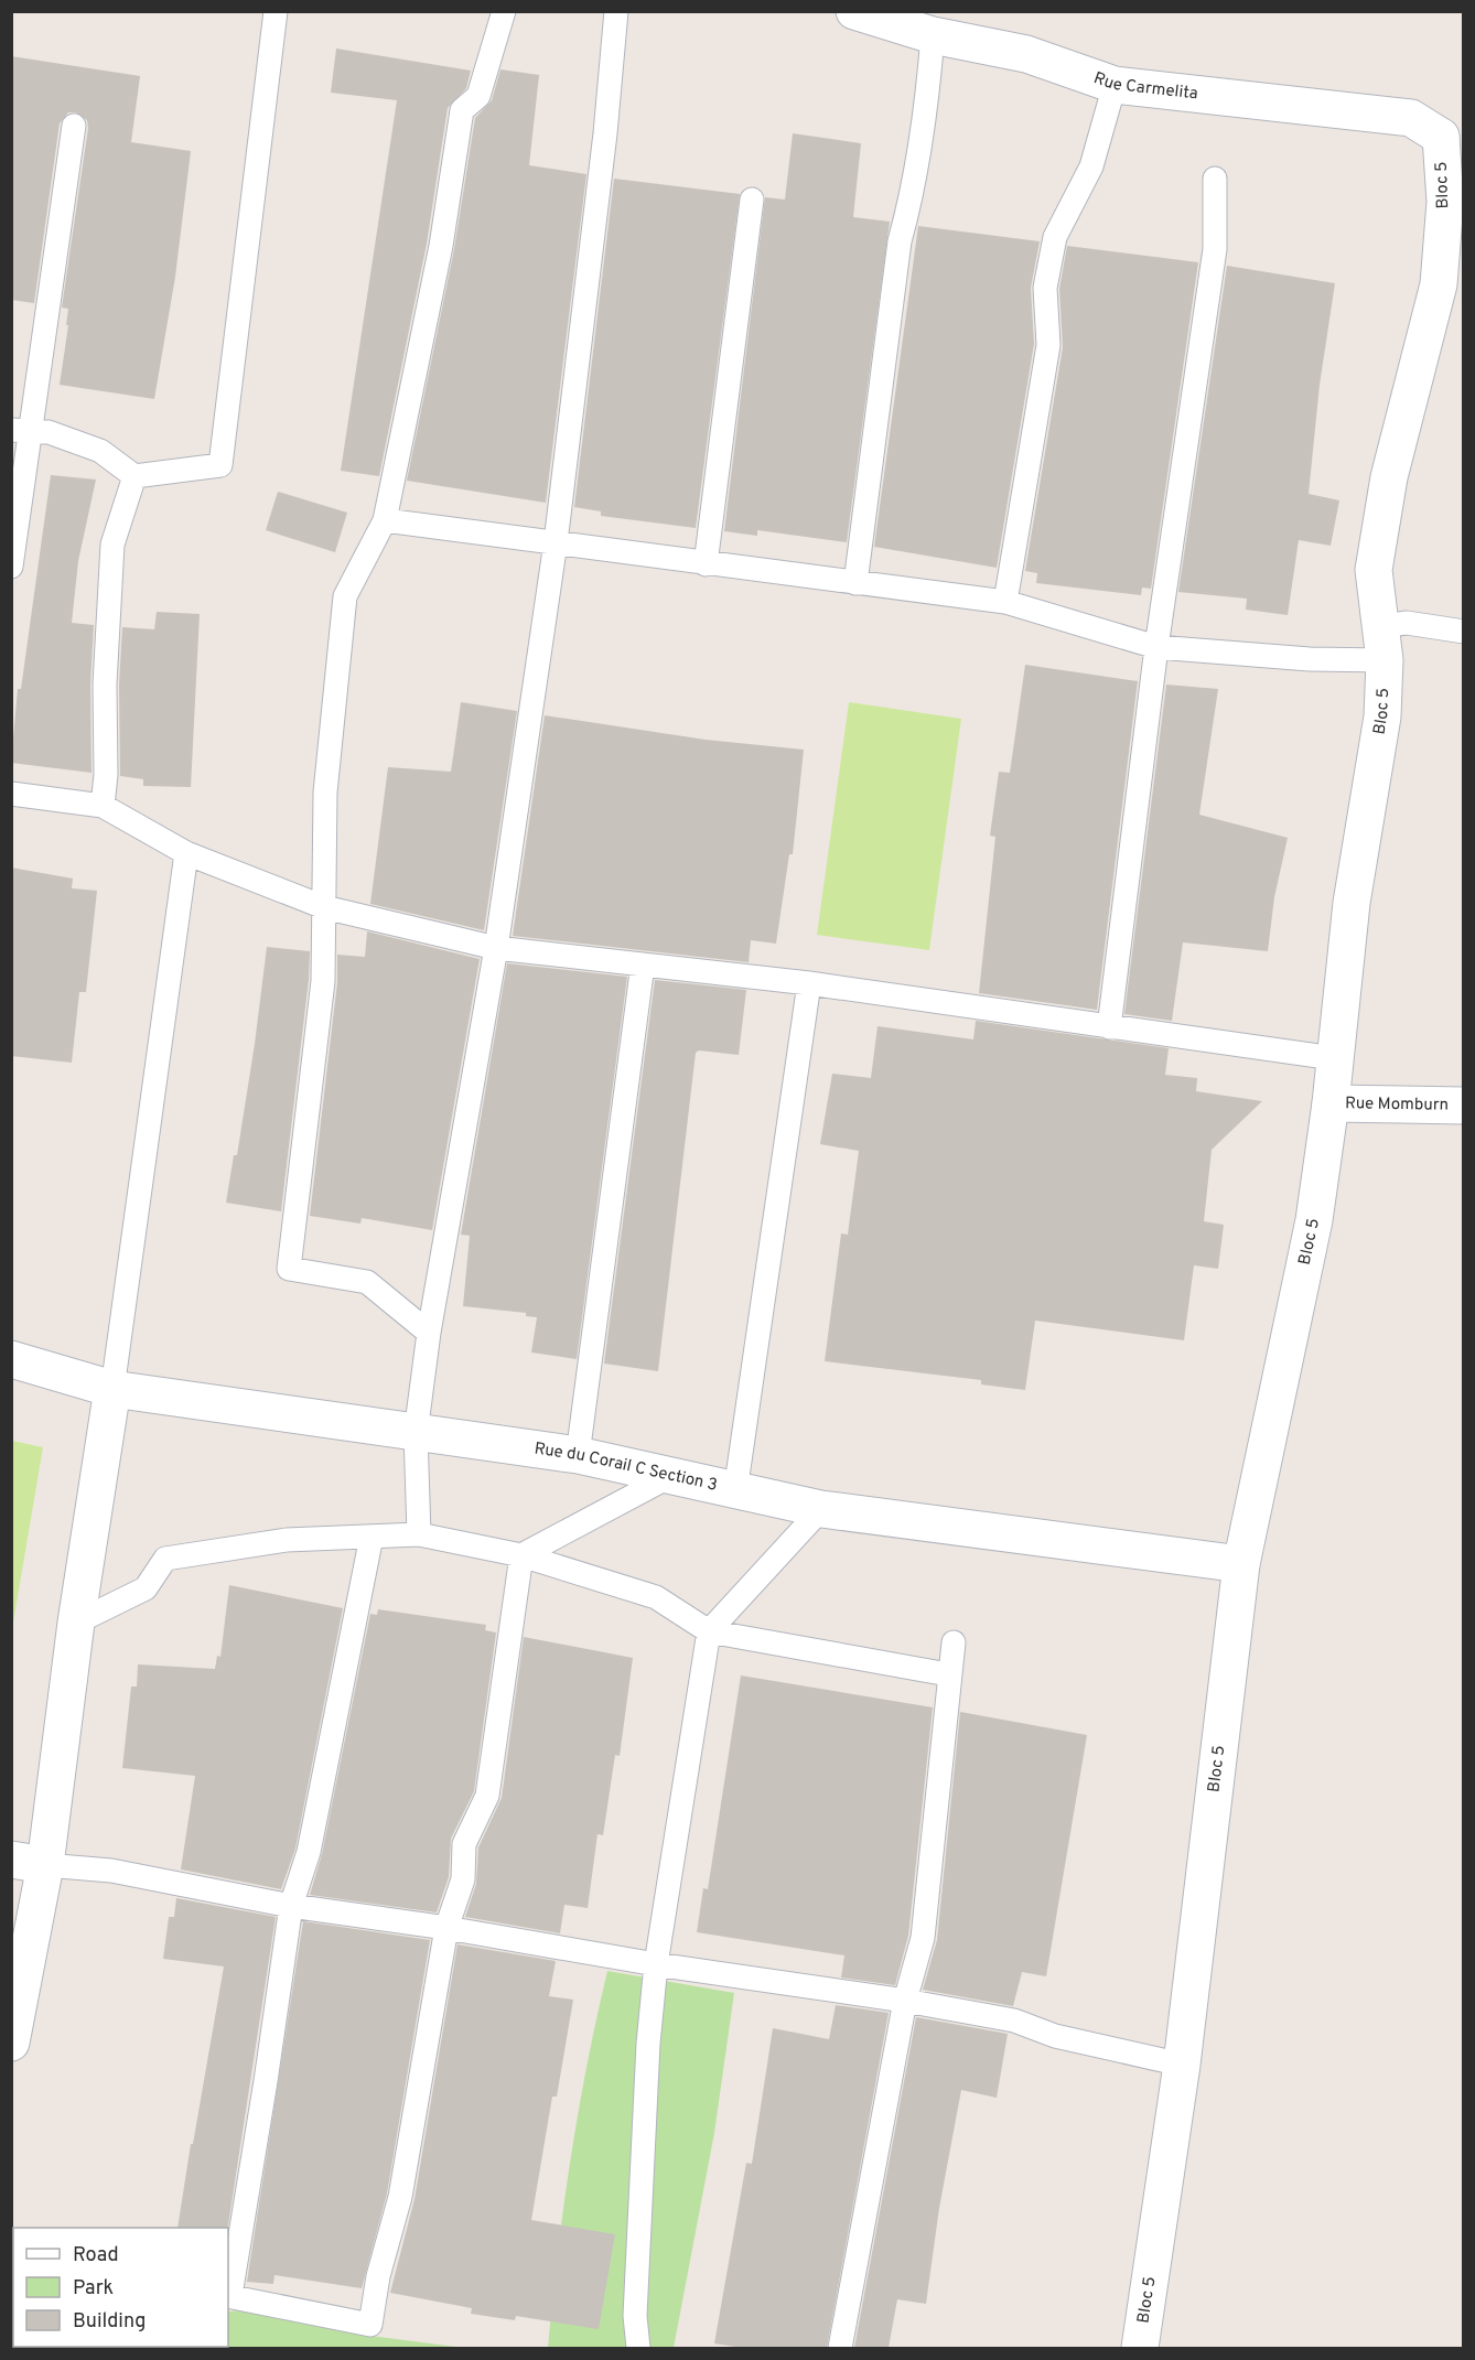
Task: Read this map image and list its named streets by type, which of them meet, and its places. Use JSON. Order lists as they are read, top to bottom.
{
  "streets": {
    "street": [
      "Rue Carmelita",
      "Bloc 5",
      "Rue Momburn",
      "Rue du Corail C Section 3"
    ]
  },
  "crossings": [
    ["Rue Carmelita", "Bloc 5"],
    ["Bloc 5", "Rue Momburn"],
    ["Bloc 5", "Rue du Corail C Section 3"]
  ],
  "legend": ["Road", "Park", "Building"]
}
